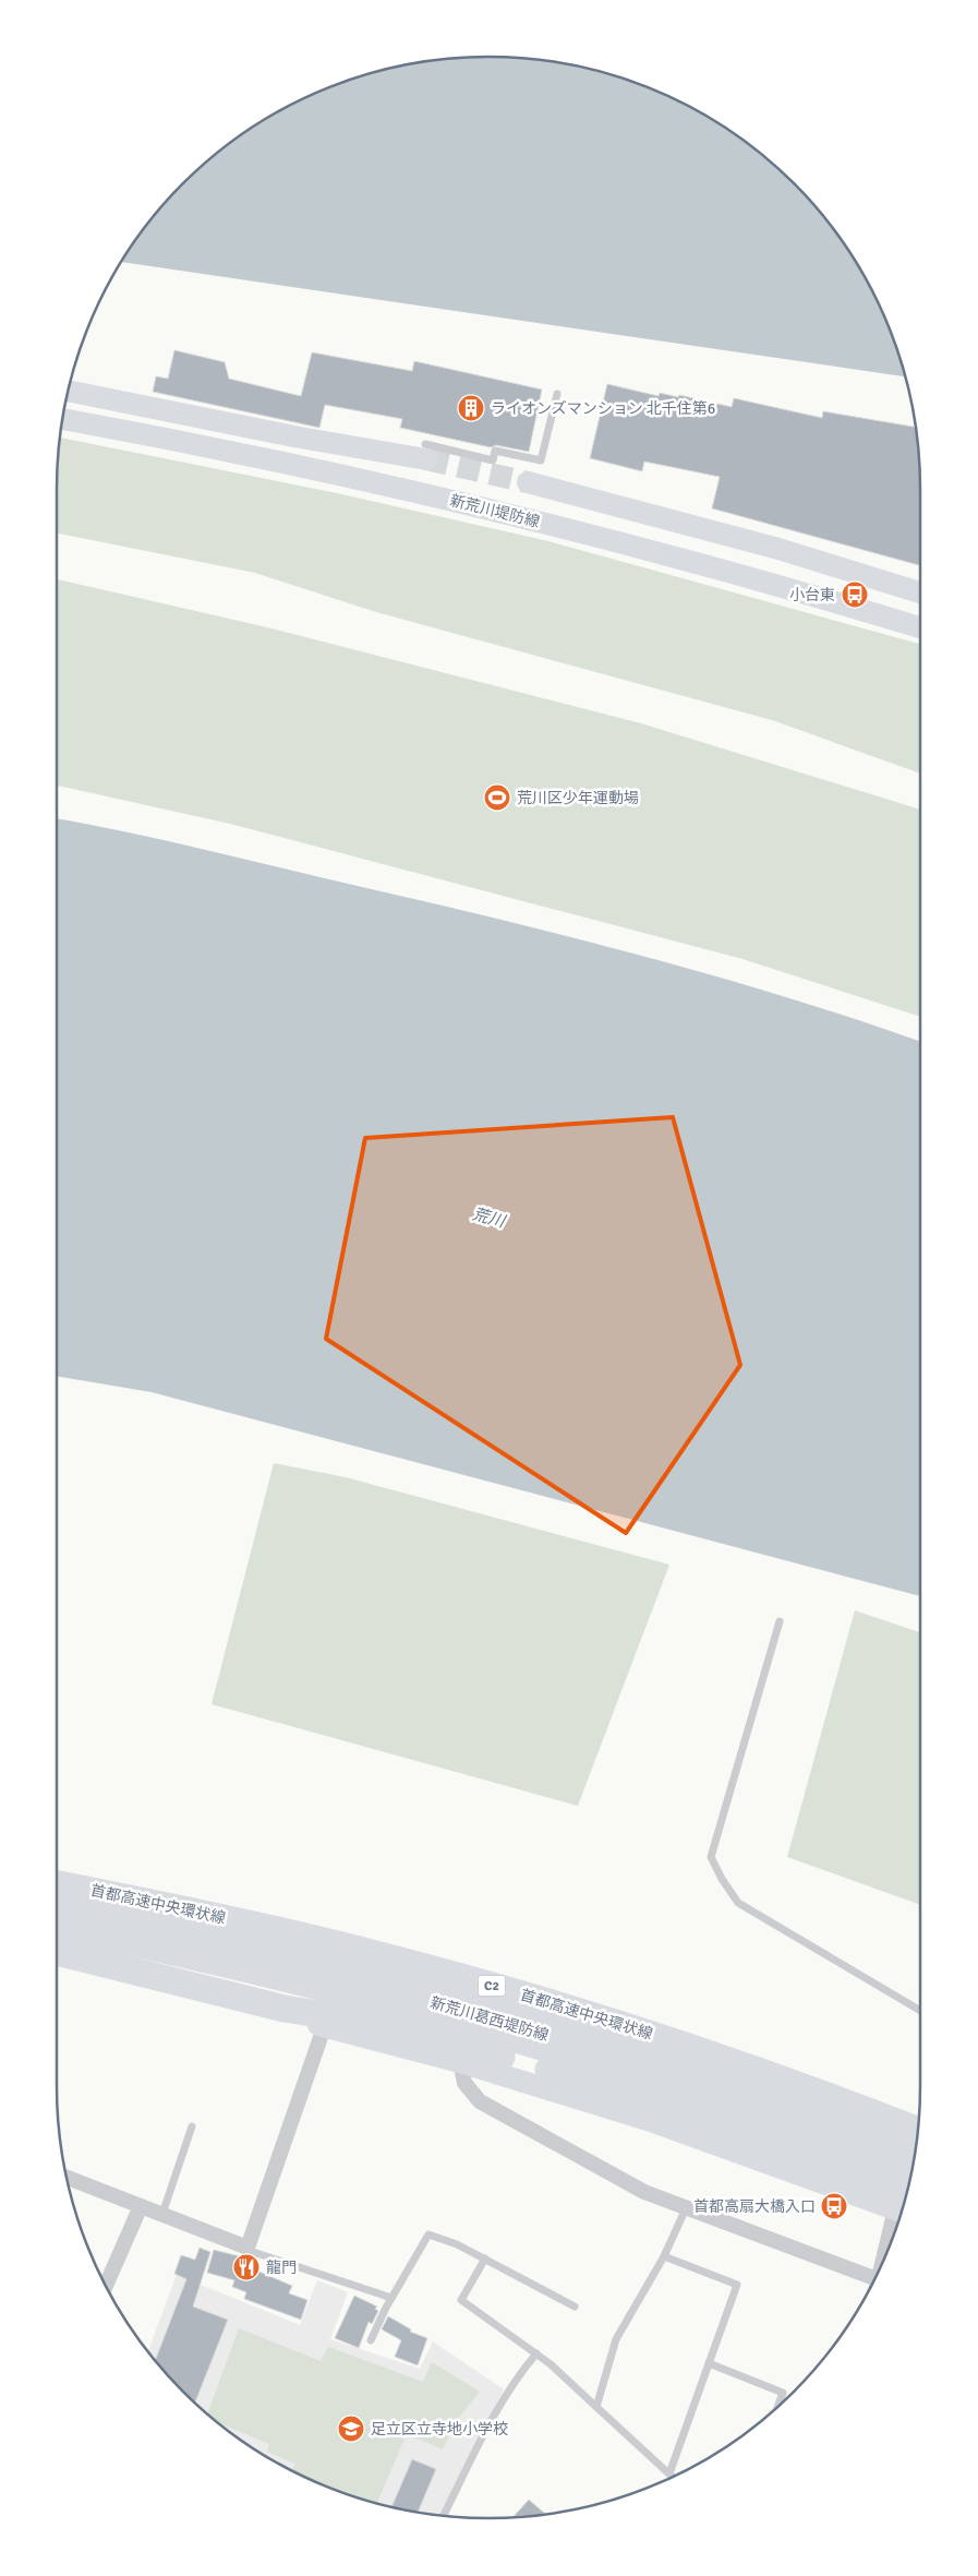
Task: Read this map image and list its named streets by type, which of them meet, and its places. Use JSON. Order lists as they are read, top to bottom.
{
  "streets": {
    "highway": ["首都高速中央環状線", "C2"],
    "main road": ["新荒川堤防線", "新荒川葛西堤防線"]
  },
  "water": ["荒川"],
  "places": {
    "building": ["ライオンズマンション 北千住第6"],
    "bus stop": ["小台東", "首都高扇大橋入口"],
    "sports": ["荒川区少年運動場"],
    "restaurant": ["龍門"],
    "school or university": ["足立区立寺地小学校"]
  }
}
